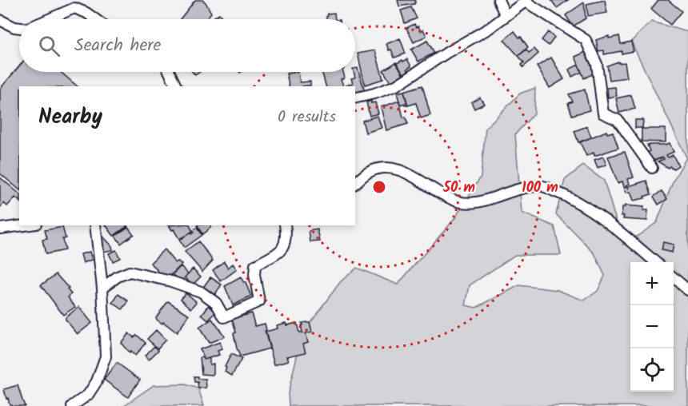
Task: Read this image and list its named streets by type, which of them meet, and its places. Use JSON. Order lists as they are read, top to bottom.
{
  "page": {
    "search": "Search here",
    "heading": ["Nearby", "0 results"],
    "map_buttons": ["+", "−"]
  },
  "rings": ["50 m", "100 m"]
}
